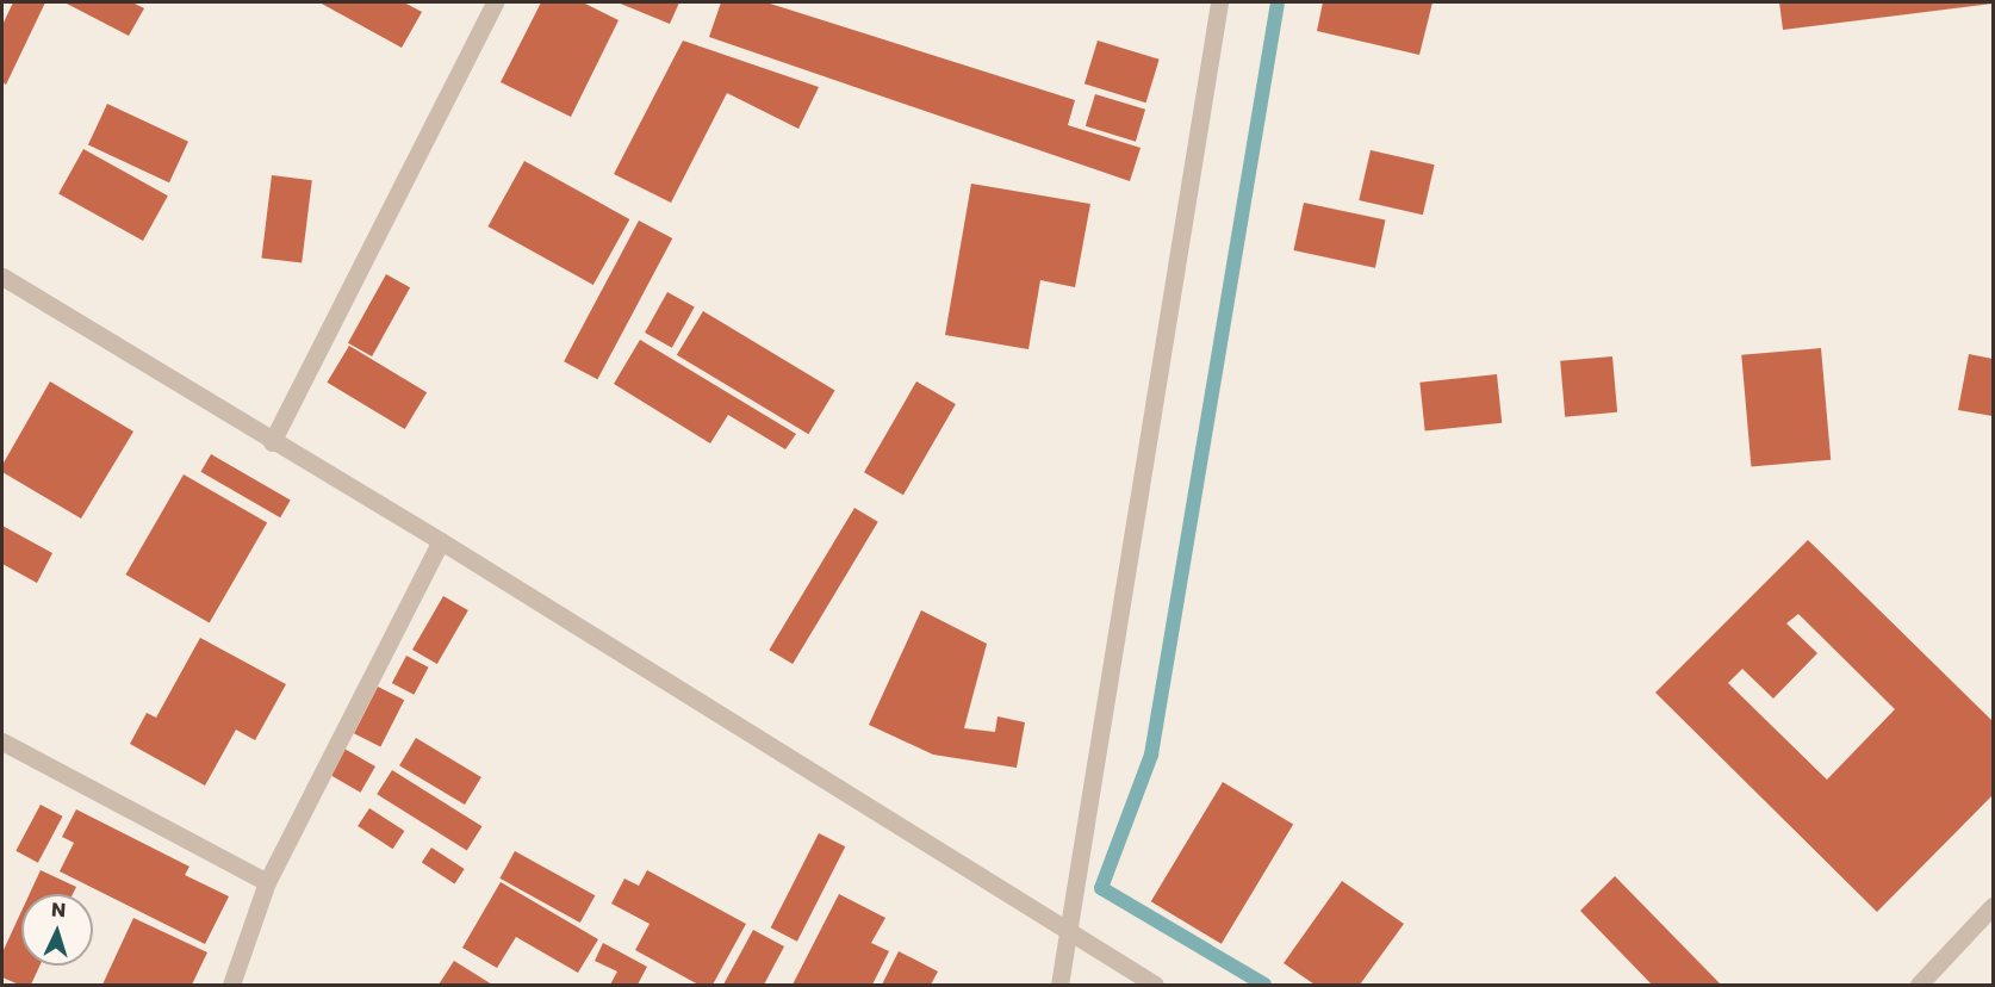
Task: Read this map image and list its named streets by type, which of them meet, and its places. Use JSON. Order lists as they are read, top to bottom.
{
  "north": "top"
}
